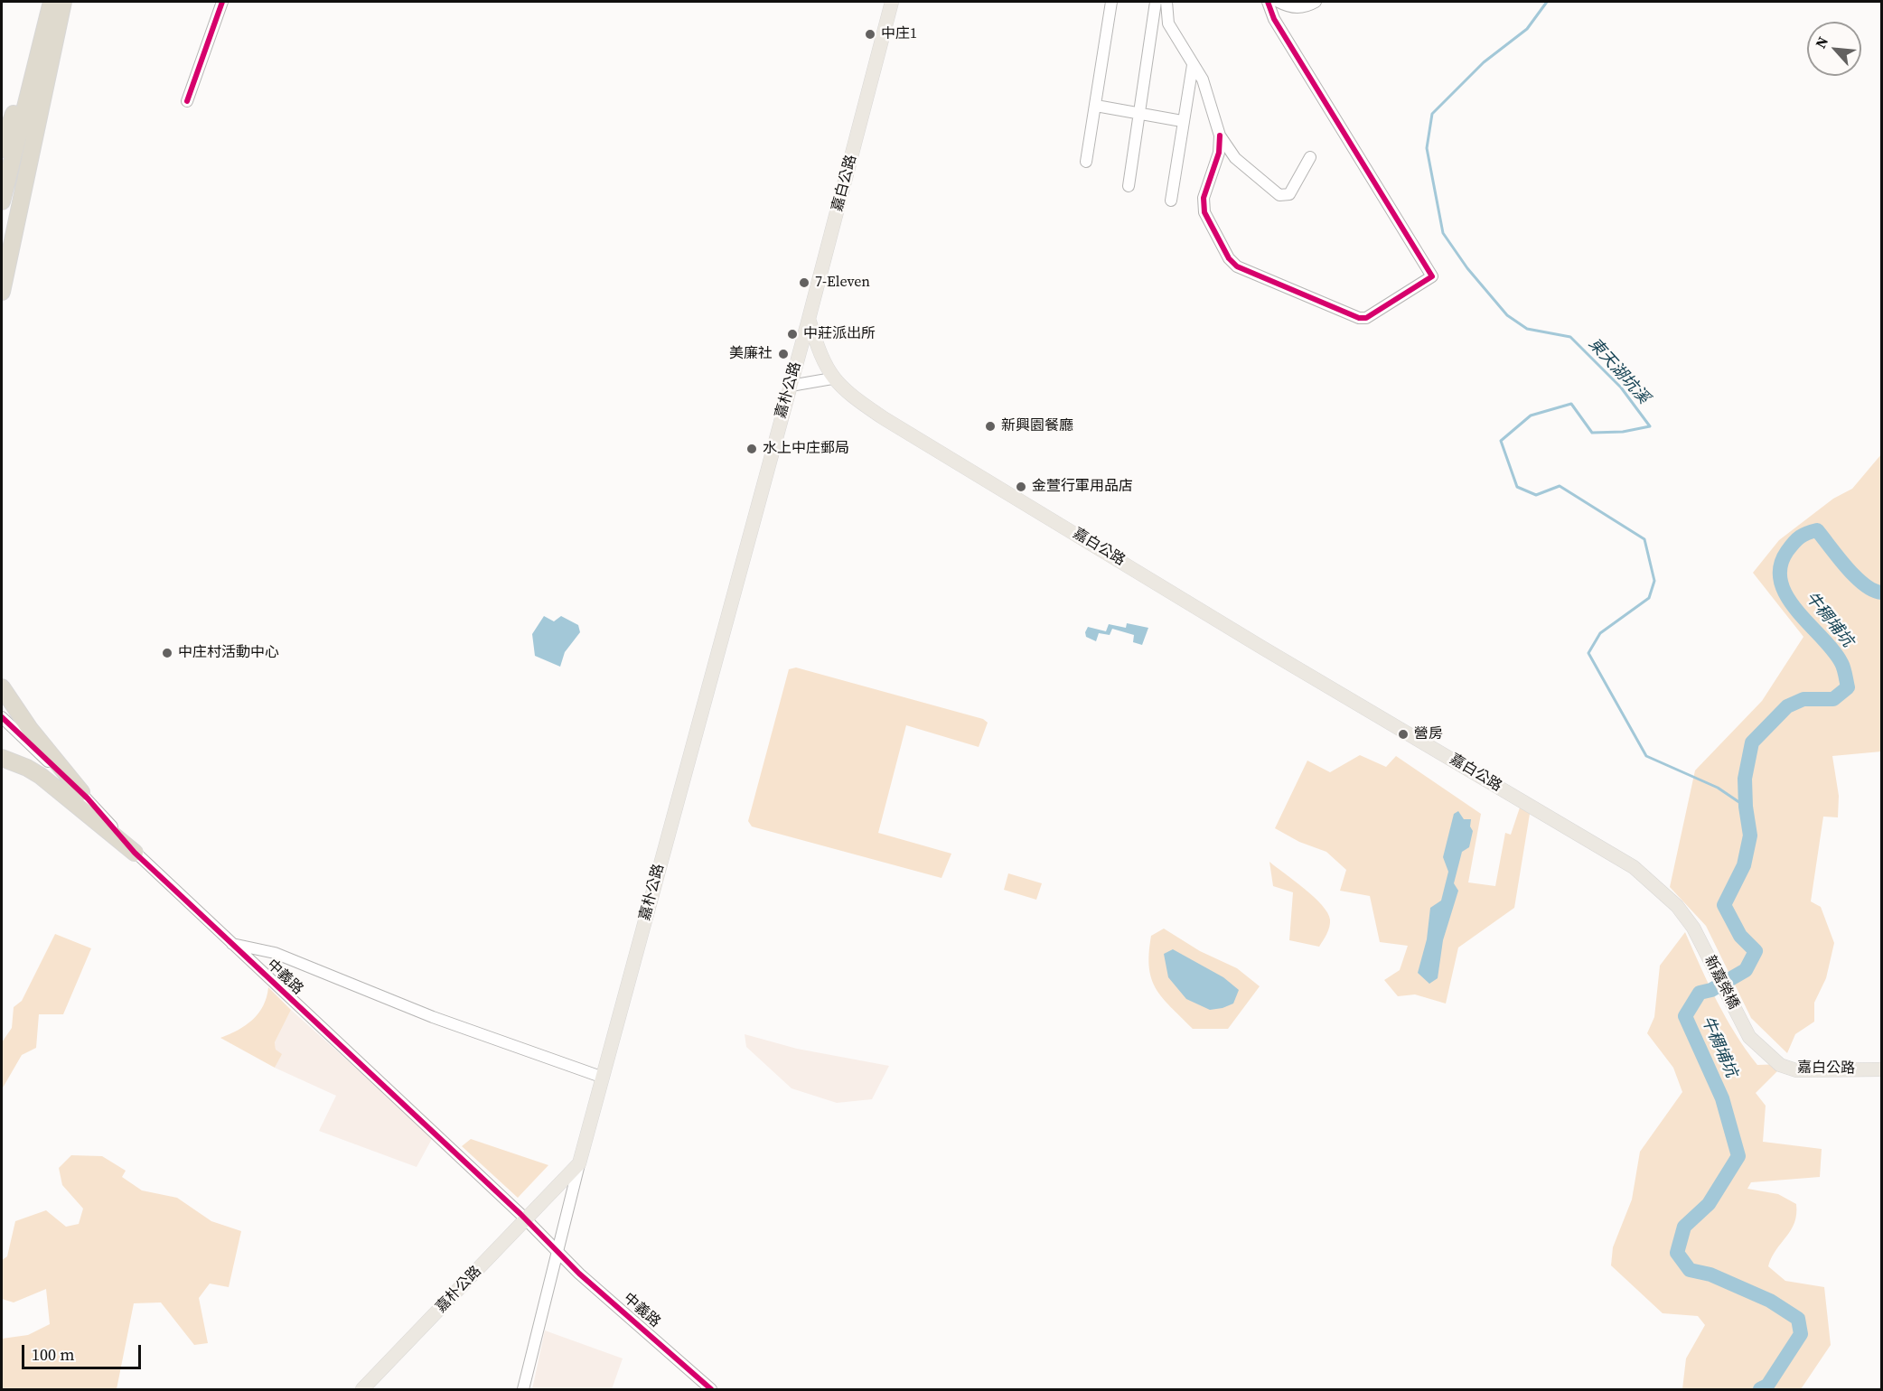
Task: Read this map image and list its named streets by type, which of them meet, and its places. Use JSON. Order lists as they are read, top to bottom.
{
  "streets": {
    "main road": ["嘉白公路", "嘉朴公路", "新嘉榮橋"],
    "street": ["中義路"]
  },
  "crossings": [
    ["嘉白公路", "嘉朴公路"],
    ["嘉白公路", "新嘉榮橋"],
    ["嘉朴公路", "中義路"]
  ],
  "water": ["東天湖坑溪", "牛稠埔坑"],
  "places": [
    "中庄1",
    "7-Eleven",
    "中莊派出所",
    "美廉社",
    "新興園餐廳",
    "水上中庄郵局",
    "金萱行軍用品店",
    "中庄村活動中心",
    "營房"
  ],
  "scale_bar": "100 m",
  "north": "top left"
}
